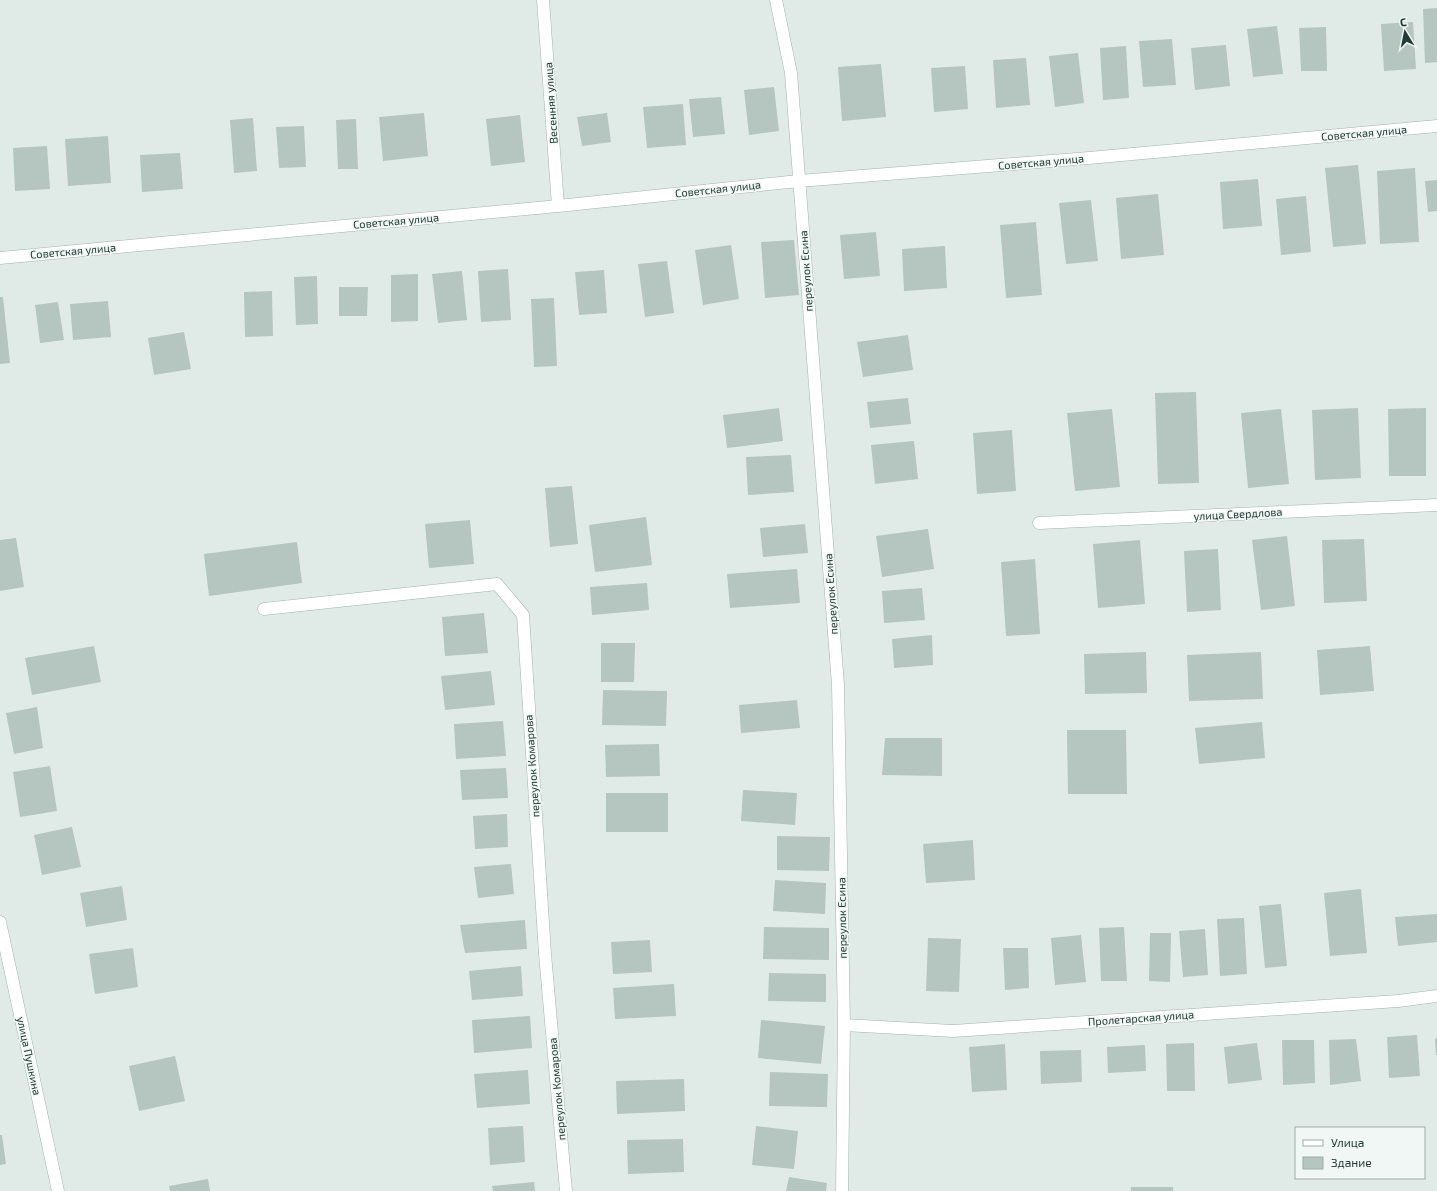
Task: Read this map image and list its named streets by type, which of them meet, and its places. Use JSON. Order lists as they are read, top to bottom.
{
  "streets": {
    "street": [
      "Весенняя улица",
      "Советская улица",
      "переулок Есина",
      "улица Свердлова",
      "переулок Комарова",
      "Пролетарская улица",
      "улица Пушкина"
    ]
  },
  "crossings": [
    ["Весенняя улица", "Советская улица"],
    ["Советская улица", "переулок Есина"],
    ["переулок Есина", "Пролетарская улица"]
  ],
  "legend": ["Улица", "Здание"],
  "north": "top"
}
